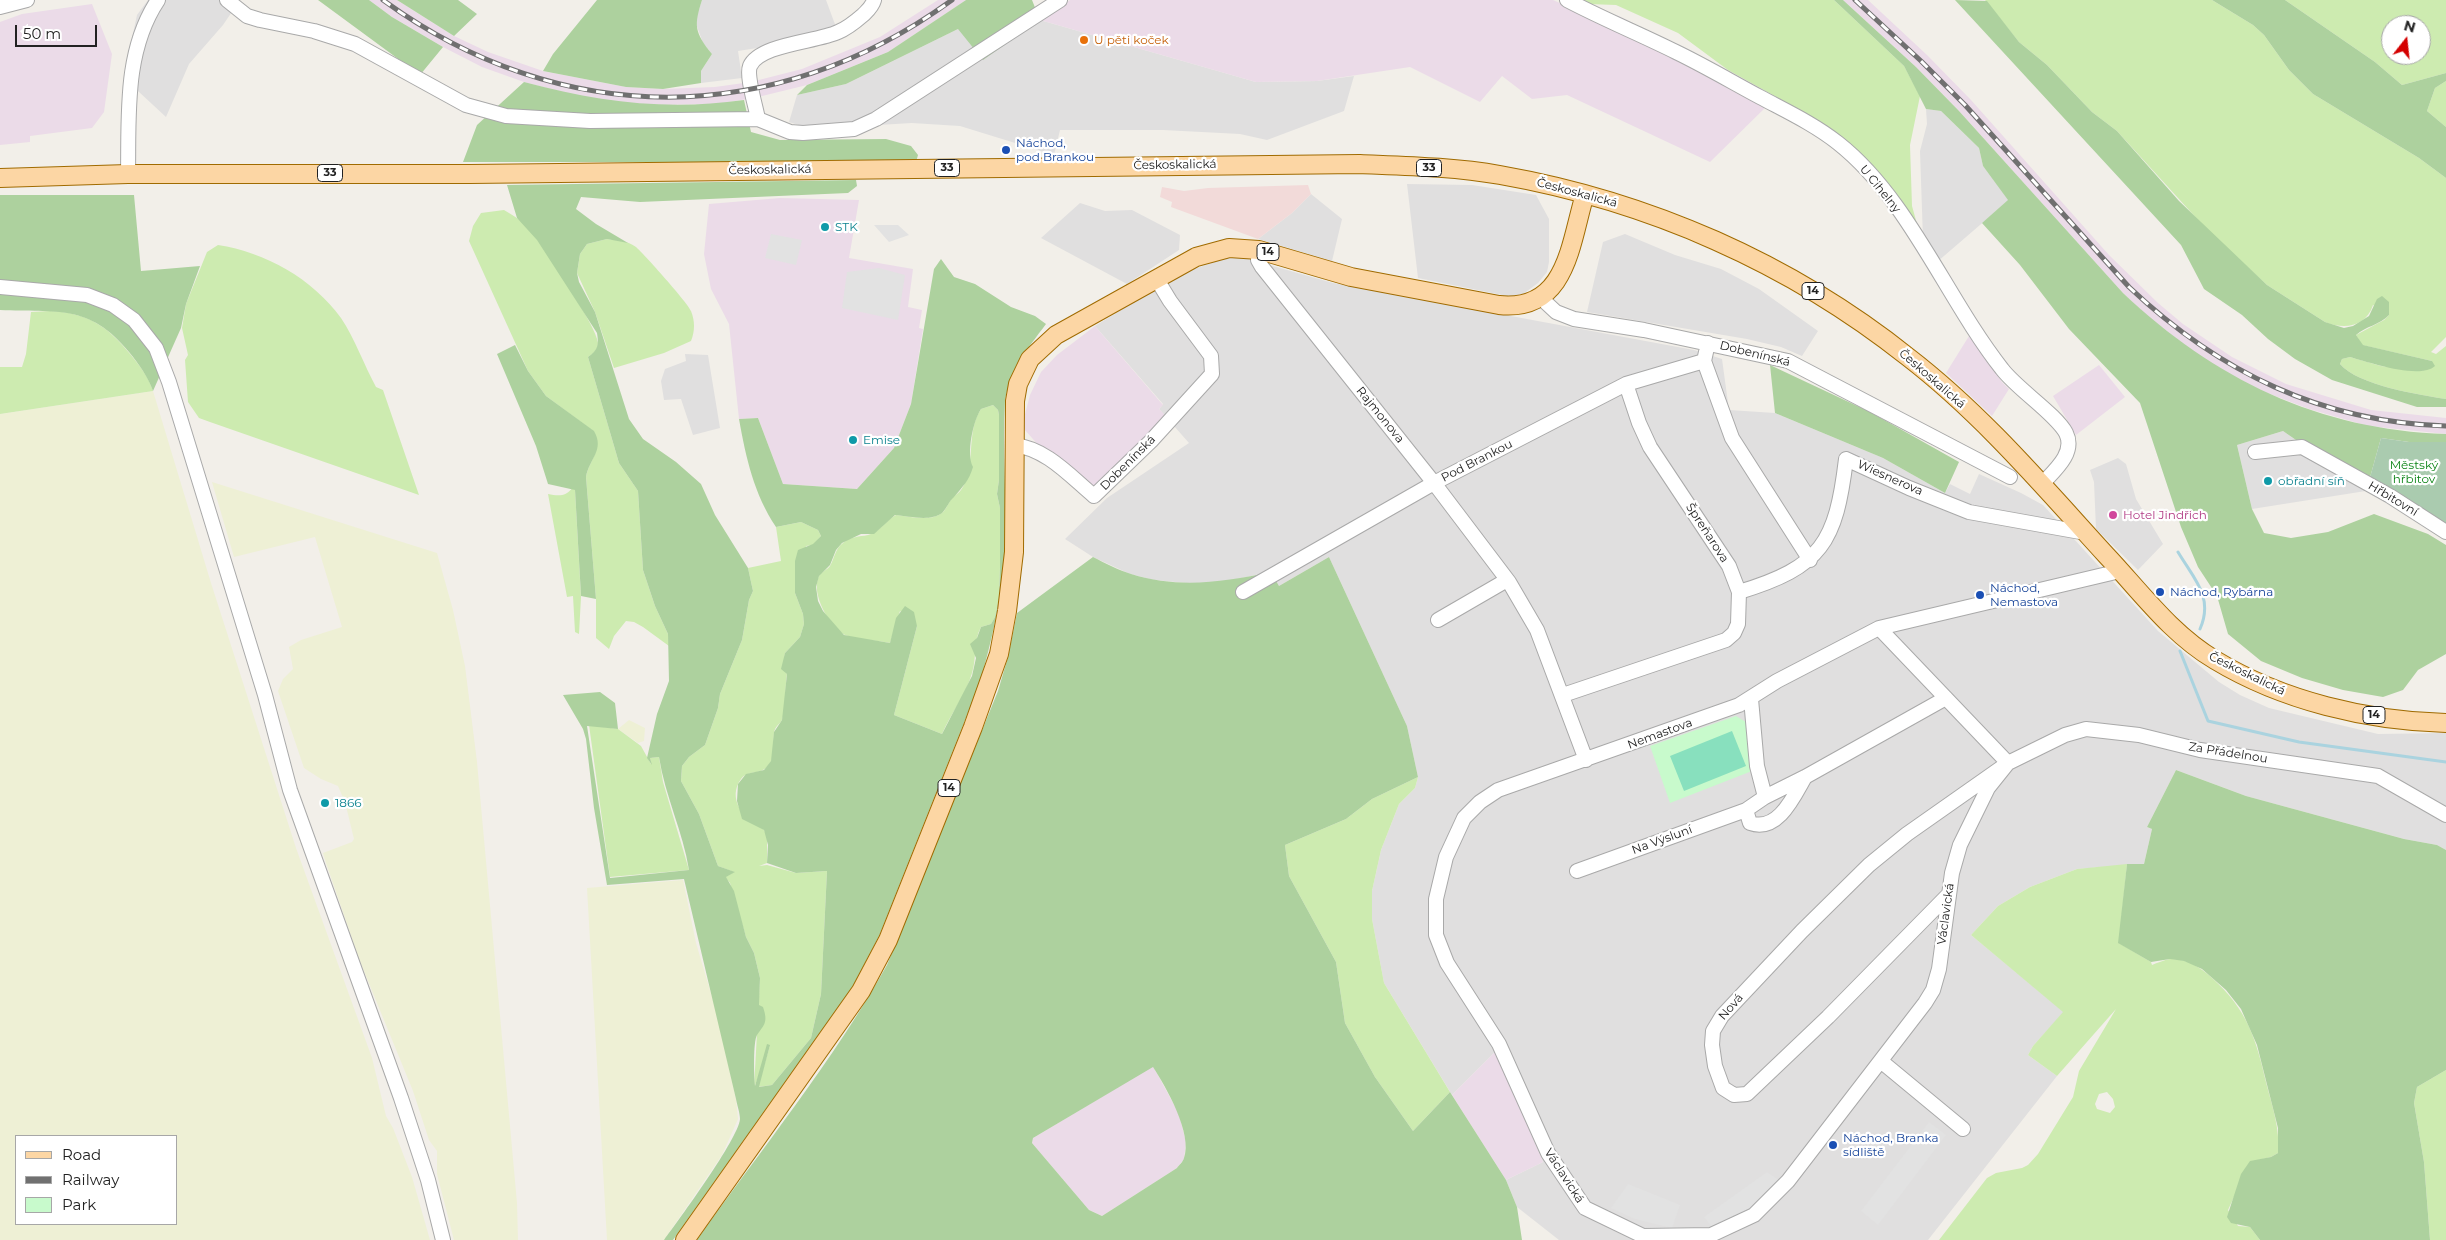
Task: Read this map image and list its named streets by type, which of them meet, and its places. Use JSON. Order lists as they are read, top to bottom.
{
  "streets": {
    "main road": ["Českoskalická", "33", "14"],
    "street": [
      "U Cihelny",
      "Dobenínská",
      "Rajmonova",
      "Pod Brankou",
      "Wiesnerova",
      "Hřbitovní",
      "Špreňarova",
      "Nemastova",
      "Za Přádelnou",
      "Na Výsluní",
      "Václavická",
      "Nová"
    ]
  },
  "crossings": [
    ["Českoskalická", "33"],
    ["Českoskalická", "U Cihelny"],
    ["Českoskalická", "Wiesnerova"],
    ["Českoskalická", "Nemastova"],
    ["14", "Dobenínská"],
    ["14", "Rajmonova"],
    ["Rajmonova", "Pod Brankou"],
    ["Rajmonova", "Špreňarova"],
    ["Rajmonova", "Nemastova"],
    ["Pod Brankou", "Špreňarova"],
    ["Nemastova", "Václavická"],
    ["Za Přádelnou", "Václavická"],
    ["Za Přádelnou", "Nová"],
    ["Václavická", "Nová"]
  ],
  "parks": ["Městský hřbitov"],
  "places": [
    "U pěti koček",
    "Náchod, pod Brankou",
    "STK",
    "Emise",
    "obřadní síň",
    "Hotel Jindřich",
    "Náchod, Rybárna",
    "Náchod, Nemastova",
    "1866",
    "Náchod, Branka sídliště"
  ],
  "legend": ["Road", "Railway", "Park"],
  "scale_bar": "50 m",
  "north": "top"
}
